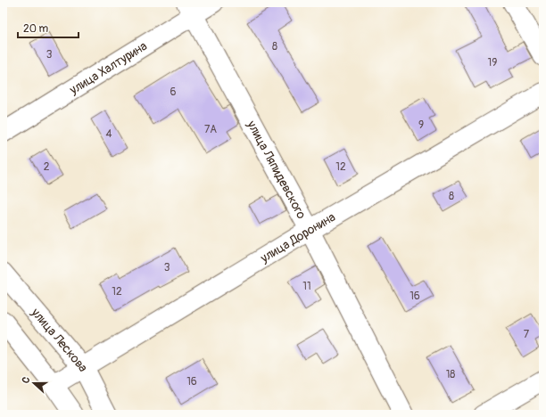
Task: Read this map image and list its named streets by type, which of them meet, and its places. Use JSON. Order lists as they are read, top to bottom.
{
  "streets": {
    "street": [
      "улица Халтурина",
      "улица Ляпидевского",
      "улица Доронина",
      "улица Лескова"
    ]
  },
  "crossings": [
    ["улица Халтурина", "улица Ляпидевского"],
    ["улица Ляпидевского", "улица Доронина"],
    ["улица Доронина", "улица Лескова"]
  ],
  "house_numbers": [
    "8",
    "3",
    "19",
    "6",
    "9",
    "7А",
    "4",
    "2",
    "12",
    "8",
    "3",
    "11",
    "12",
    "16",
    "7",
    "18",
    "16"
  ],
  "scale_bar": "20 m",
  "north": "left"
}
